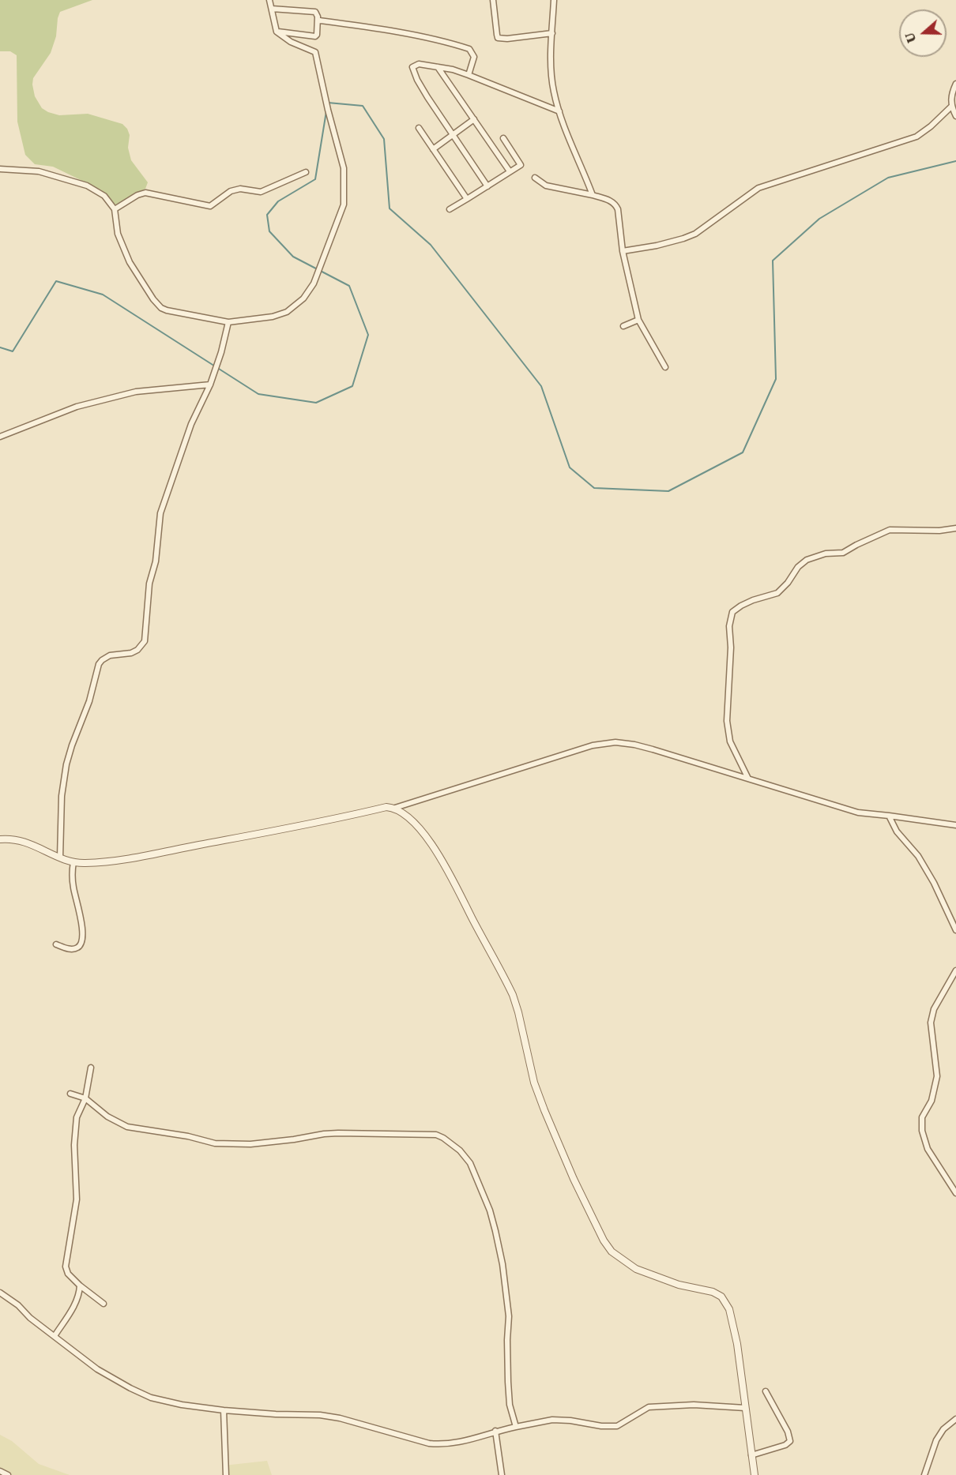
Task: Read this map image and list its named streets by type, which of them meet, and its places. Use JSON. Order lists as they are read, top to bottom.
{
  "north": "left"
}
